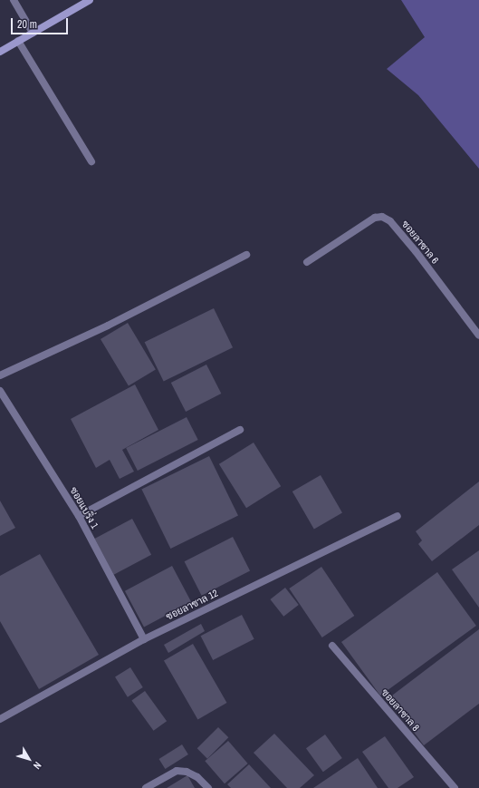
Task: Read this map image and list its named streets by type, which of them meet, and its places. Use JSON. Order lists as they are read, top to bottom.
{
  "streets": {
    "street": [
      "ซอยลาซาล 6",
      "ซอยแบริ่ง 1",
      "ซอยลาซาล 12",
      "ซอยลาซาล 8"
    ]
  },
  "crossings": [
    ["ซอยแบริ่ง 1", "ซอยลาซาล 12"]
  ],
  "scale_bar": "20 m",
  "north": "bottom right"
}
